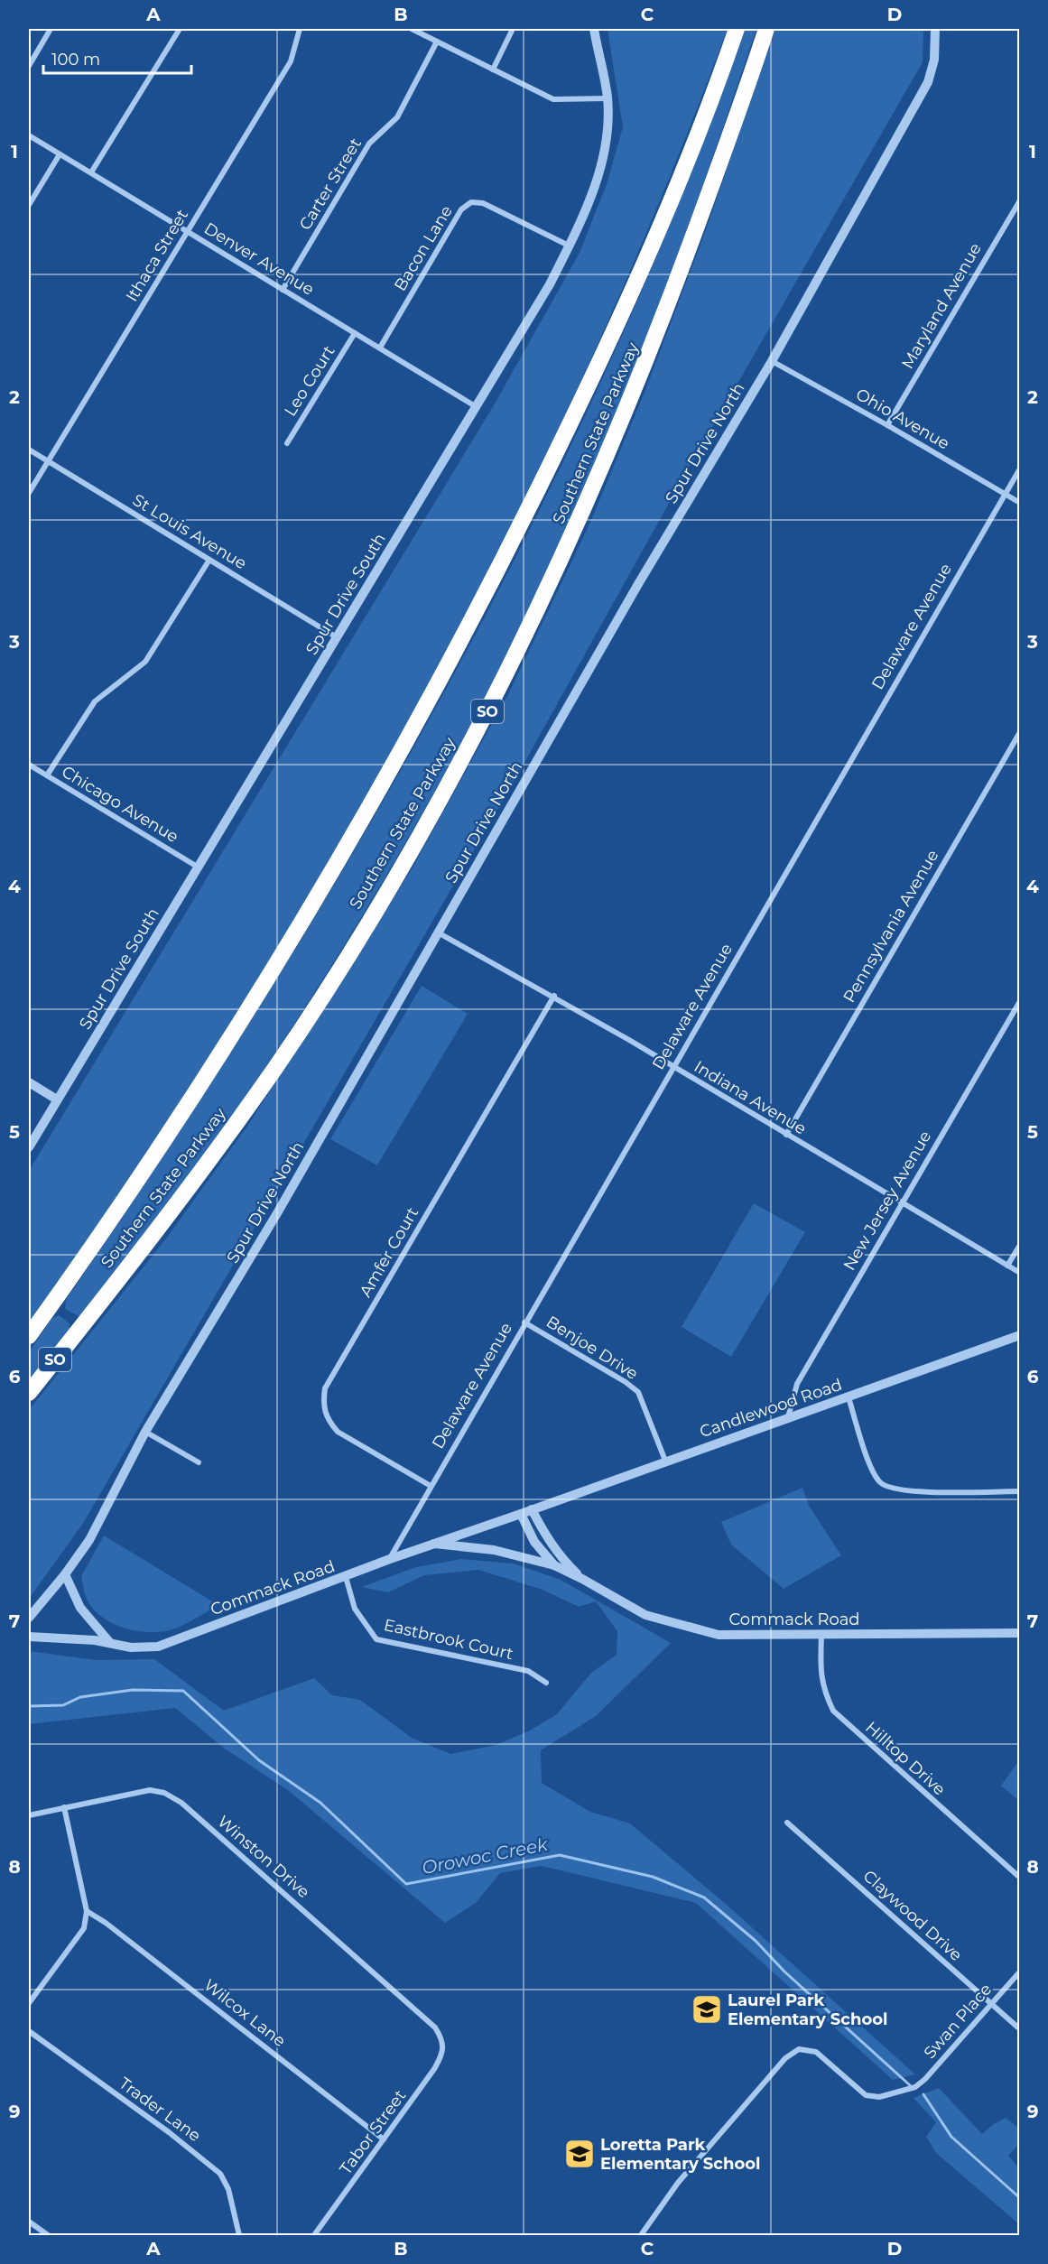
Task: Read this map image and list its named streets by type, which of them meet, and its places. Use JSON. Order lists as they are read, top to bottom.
{
  "streets": {
    "highway": ["Southern State Parkway", "SO"],
    "street": [
      "Carter Street",
      "Bacon Lane",
      "Ithaca Street",
      "Denver Avenue",
      "Maryland Avenue",
      "Leo Court",
      "Ohio Avenue",
      "Spur Drive North",
      "St Louis Avenue",
      "Spur Drive South",
      "Delaware Avenue",
      "Chicago Avenue",
      "Pennsylvania Avenue",
      "Indiana Avenue",
      "New Jersey Avenue",
      "Amfer Court",
      "Benjoe Drive",
      "Candlewood Road",
      "Commack Road",
      "Eastbrook Court",
      "Hilltop Drive",
      "Winston Drive",
      "Claywood Drive",
      "Wilcox Lane",
      "Swan Place",
      "Trader Lane",
      "Tabor Street"
    ]
  },
  "crossings": [
    ["Carter Street", "Denver Avenue"],
    ["Bacon Lane", "Denver Avenue"],
    ["Bacon Lane", "Spur Drive South"],
    ["Ithaca Street", "Denver Avenue"],
    ["Ithaca Street", "St Louis Avenue"],
    ["Denver Avenue", "Leo Court"],
    ["Denver Avenue", "Spur Drive South"],
    ["Maryland Avenue", "Ohio Avenue"],
    ["Ohio Avenue", "Spur Drive North"],
    ["Ohio Avenue", "Delaware Avenue"],
    ["Spur Drive North", "Indiana Avenue"],
    ["St Louis Avenue", "Spur Drive South"],
    ["Spur Drive South", "Chicago Avenue"],
    ["Delaware Avenue", "Indiana Avenue"],
    ["Delaware Avenue", "Amfer Court"],
    ["Delaware Avenue", "Benjoe Drive"],
    ["Delaware Avenue", "Commack Road"],
    ["Pennsylvania Avenue", "Indiana Avenue"],
    ["Indiana Avenue", "New Jersey Avenue"],
    ["Indiana Avenue", "Amfer Court"],
    ["New Jersey Avenue", "Candlewood Road"],
    ["Benjoe Drive", "Candlewood Road"],
    ["Candlewood Road", "Commack Road"],
    ["Commack Road", "Eastbrook Court"],
    ["Commack Road", "Hilltop Drive"],
    ["Winston Drive", "Tabor Street"],
    ["Claywood Drive", "Swan Place"],
    ["Wilcox Lane", "Tabor Street"]
  ],
  "water": ["Orowoc Creek"],
  "places": {
    "school or university": ["Laurel Park Elementary School", "Loretta Park Elementary School"]
  },
  "scale_bar": "100 m",
  "grid": {
    "columns": [
      "A",
      "B",
      "C",
      "D"
    ],
    "rows": [
      "1",
      "2",
      "3",
      "4",
      "5",
      "6",
      "7",
      "8",
      "9"
    ]
  }
}
